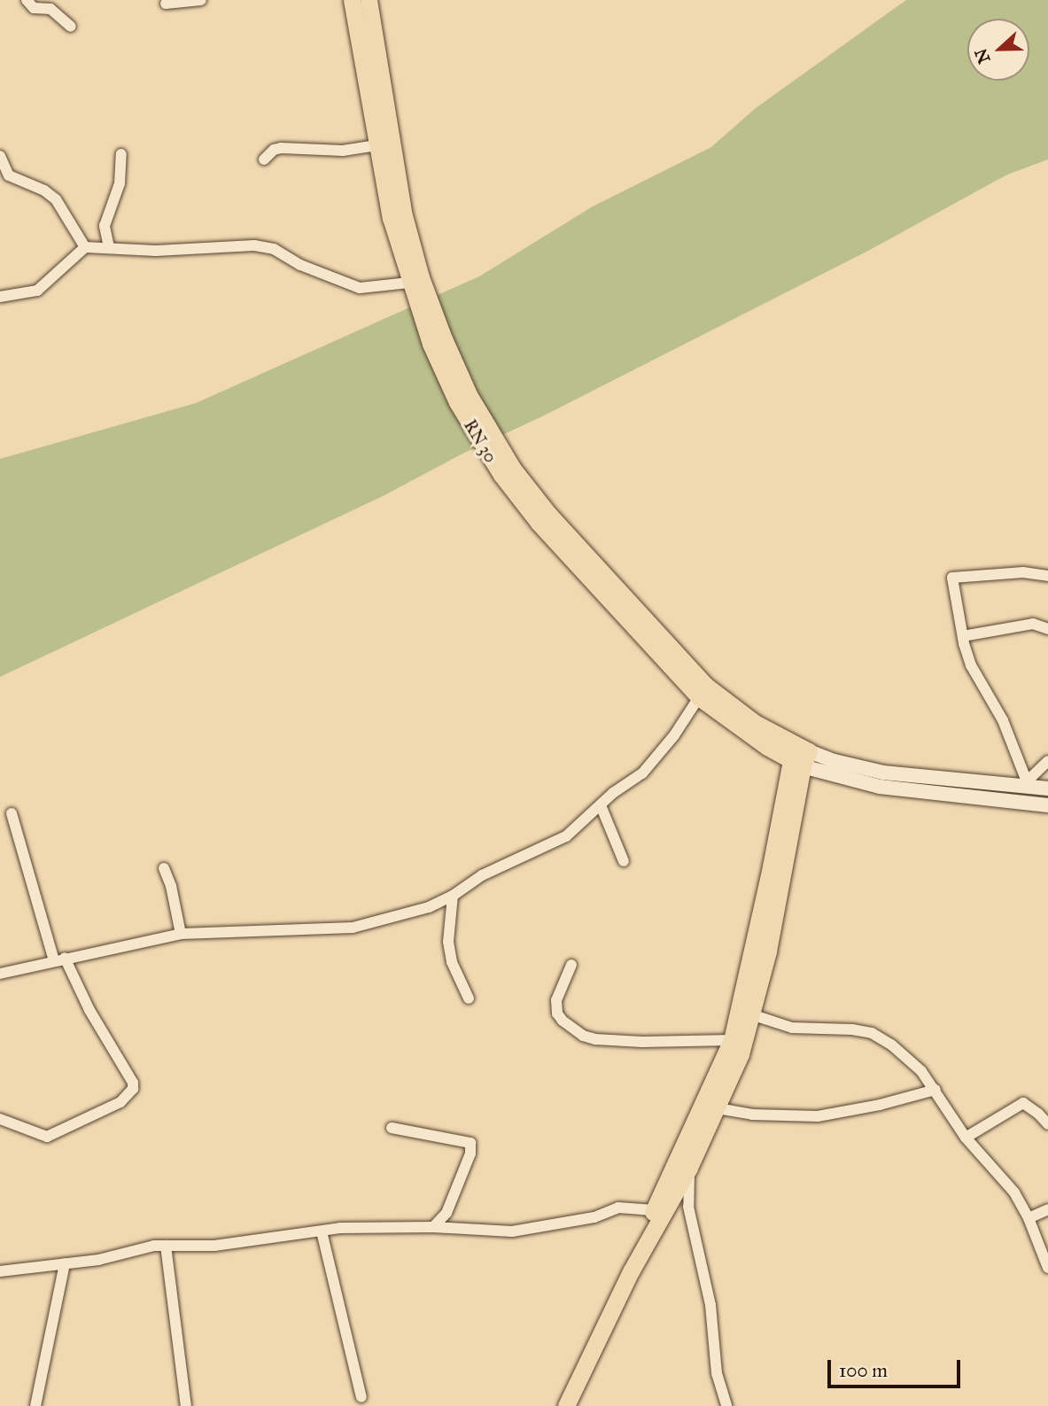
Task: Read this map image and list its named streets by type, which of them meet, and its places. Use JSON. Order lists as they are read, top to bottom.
{
  "streets": {
    "main road": ["RN 30"]
  },
  "scale_bar": "100 m",
  "north": "left"
}
